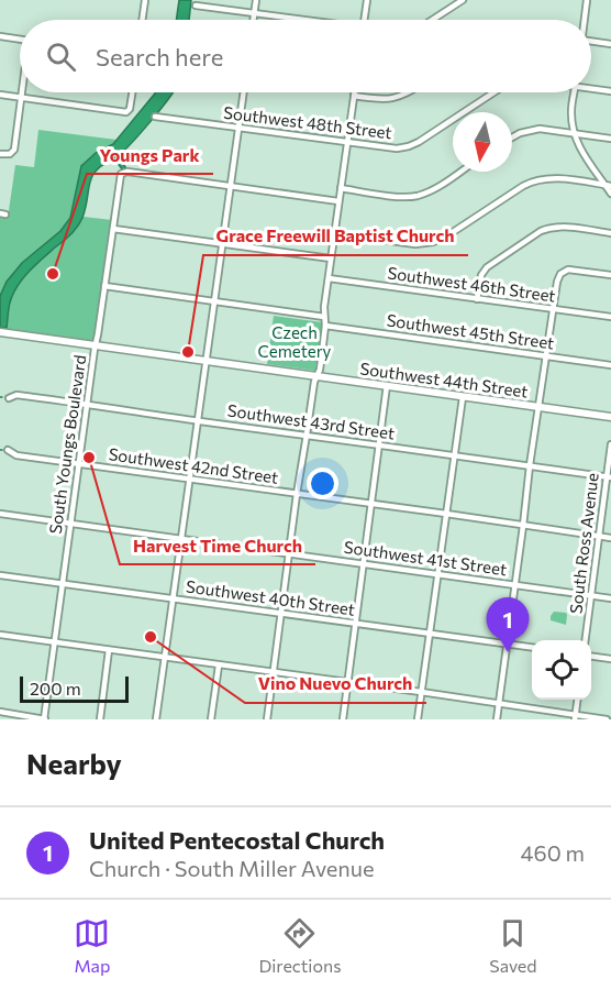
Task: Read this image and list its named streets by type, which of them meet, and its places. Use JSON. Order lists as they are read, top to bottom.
{
  "streets": {
    "main road": ["Southwest 44th Street"],
    "street": [
      "Southwest 48th Street",
      "Southwest 46th Street",
      "Southwest 45th Street",
      "Southwest 43rd Street",
      "South Youngs Boulevard",
      "Southwest 42nd Street",
      "South Ross Avenue",
      "Southwest 41st Street",
      "Southwest 40th Street"
    ]
  },
  "crossings": [
    ["Southwest 44th Street", "South Youngs Boulevard"],
    ["Southwest 43rd Street", "South Youngs Boulevard"],
    ["Southwest 43rd Street", "South Ross Avenue"],
    ["South Youngs Boulevard", "Southwest 42nd Street"],
    ["South Youngs Boulevard", "Southwest 41st Street"],
    ["South Youngs Boulevard", "Southwest 40th Street"],
    ["Southwest 42nd Street", "South Ross Avenue"],
    ["South Ross Avenue", "Southwest 41st Street"]
  ],
  "parks": ["Czech Cemetery"],
  "places": [
    "Youngs Park",
    "Grace Freewill Baptist Church",
    "Harvest Time Church",
    "Vino Nuevo Church"
  ],
  "scale_bar": "200 m",
  "north": "bottom",
  "page": {
    "search": "Search here",
    "pins": "1",
    "scale": "200 m",
    "heading": "Nearby",
    "list": [
      {
        "mark": "1",
        "name": "United Pentecostal Church",
        "note": "Church · South Miller Avenue",
        "value": "460 m"
      }
    ],
    "nav": ["Map", "Directions", "Saved"]
  }
}
